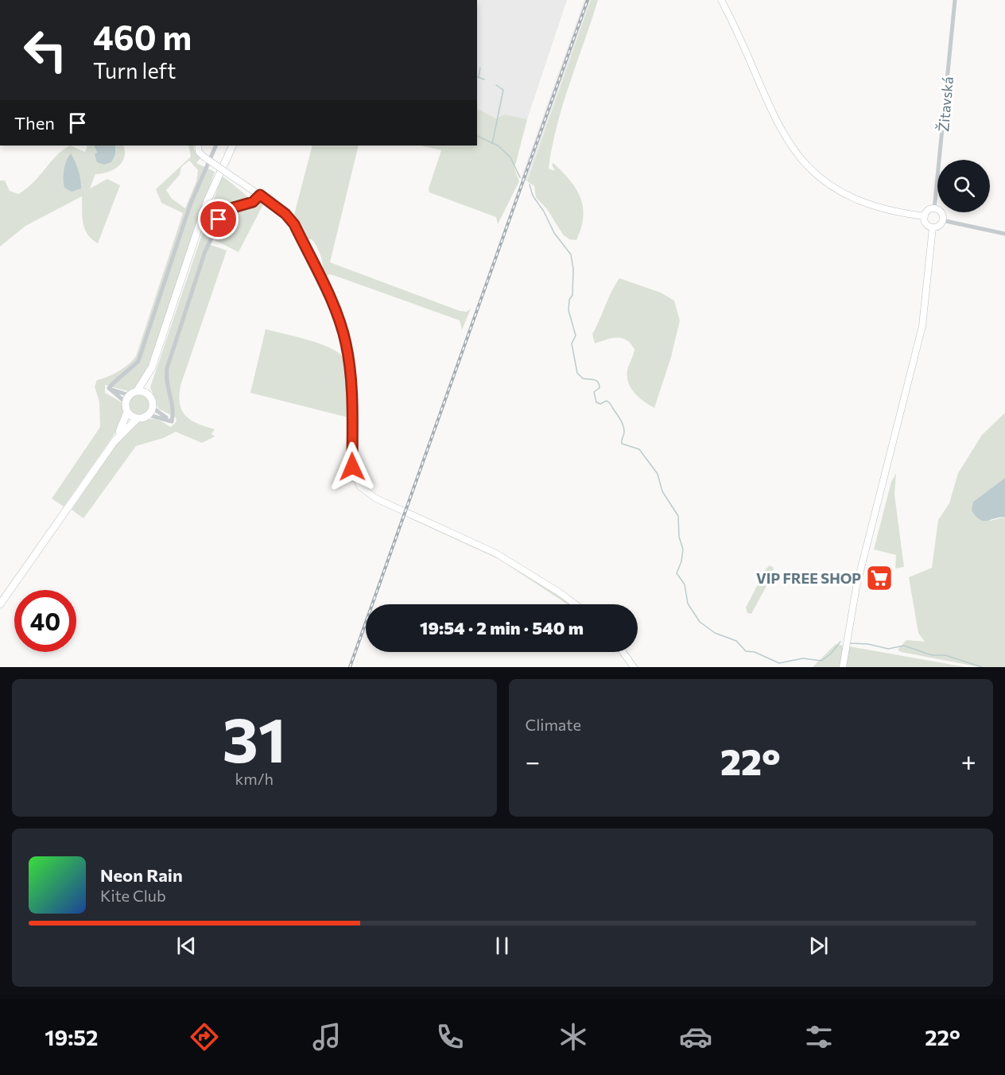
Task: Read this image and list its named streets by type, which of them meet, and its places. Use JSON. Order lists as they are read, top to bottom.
{
  "streets": {
    "street": ["Žitavská"]
  },
  "places": {
    "supermarket": ["VIP FREE SHOP"]
  },
  "page": {
    "turn": ["460 m", "Turn left"],
    "then": "Then",
    "limit": "40",
    "trip": "19:54 · 2 min · 540 m",
    "tile": [
      ["31", "km/h"],
      "Climate"
    ],
    "heat": ["−", "22°", "+"],
    "song": ["Neon Rain", "Kite Club"],
    "tabs": ["19:52", "22°"]
  }
}
